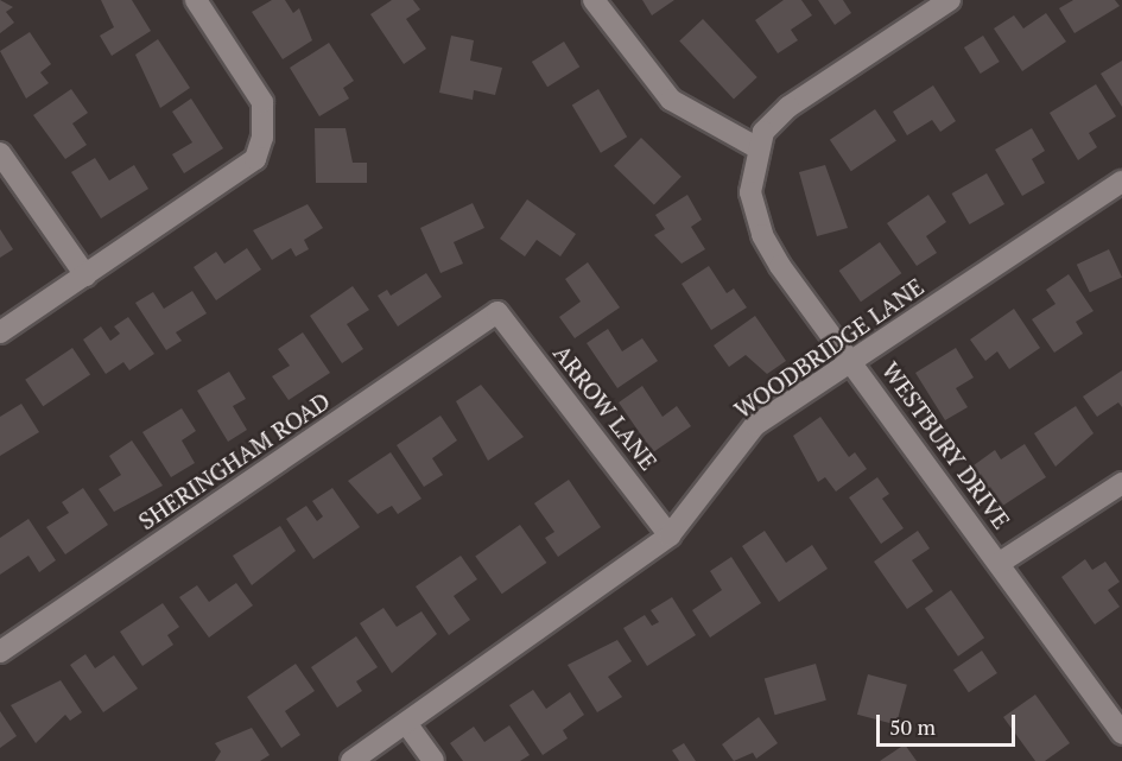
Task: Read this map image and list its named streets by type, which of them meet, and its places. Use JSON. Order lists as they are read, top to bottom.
{
  "streets": {
    "street": [
      "WOODBRIDGE LANE",
      "ARROW LANE",
      "WESTBURY DRIVE",
      "SHERINGHAM ROAD"
    ]
  },
  "crossings": [
    ["WOODBRIDGE LANE", "ARROW LANE"],
    ["WOODBRIDGE LANE", "WESTBURY DRIVE"],
    ["ARROW LANE", "SHERINGHAM ROAD"]
  ],
  "scale_bar": "50 m"
}
